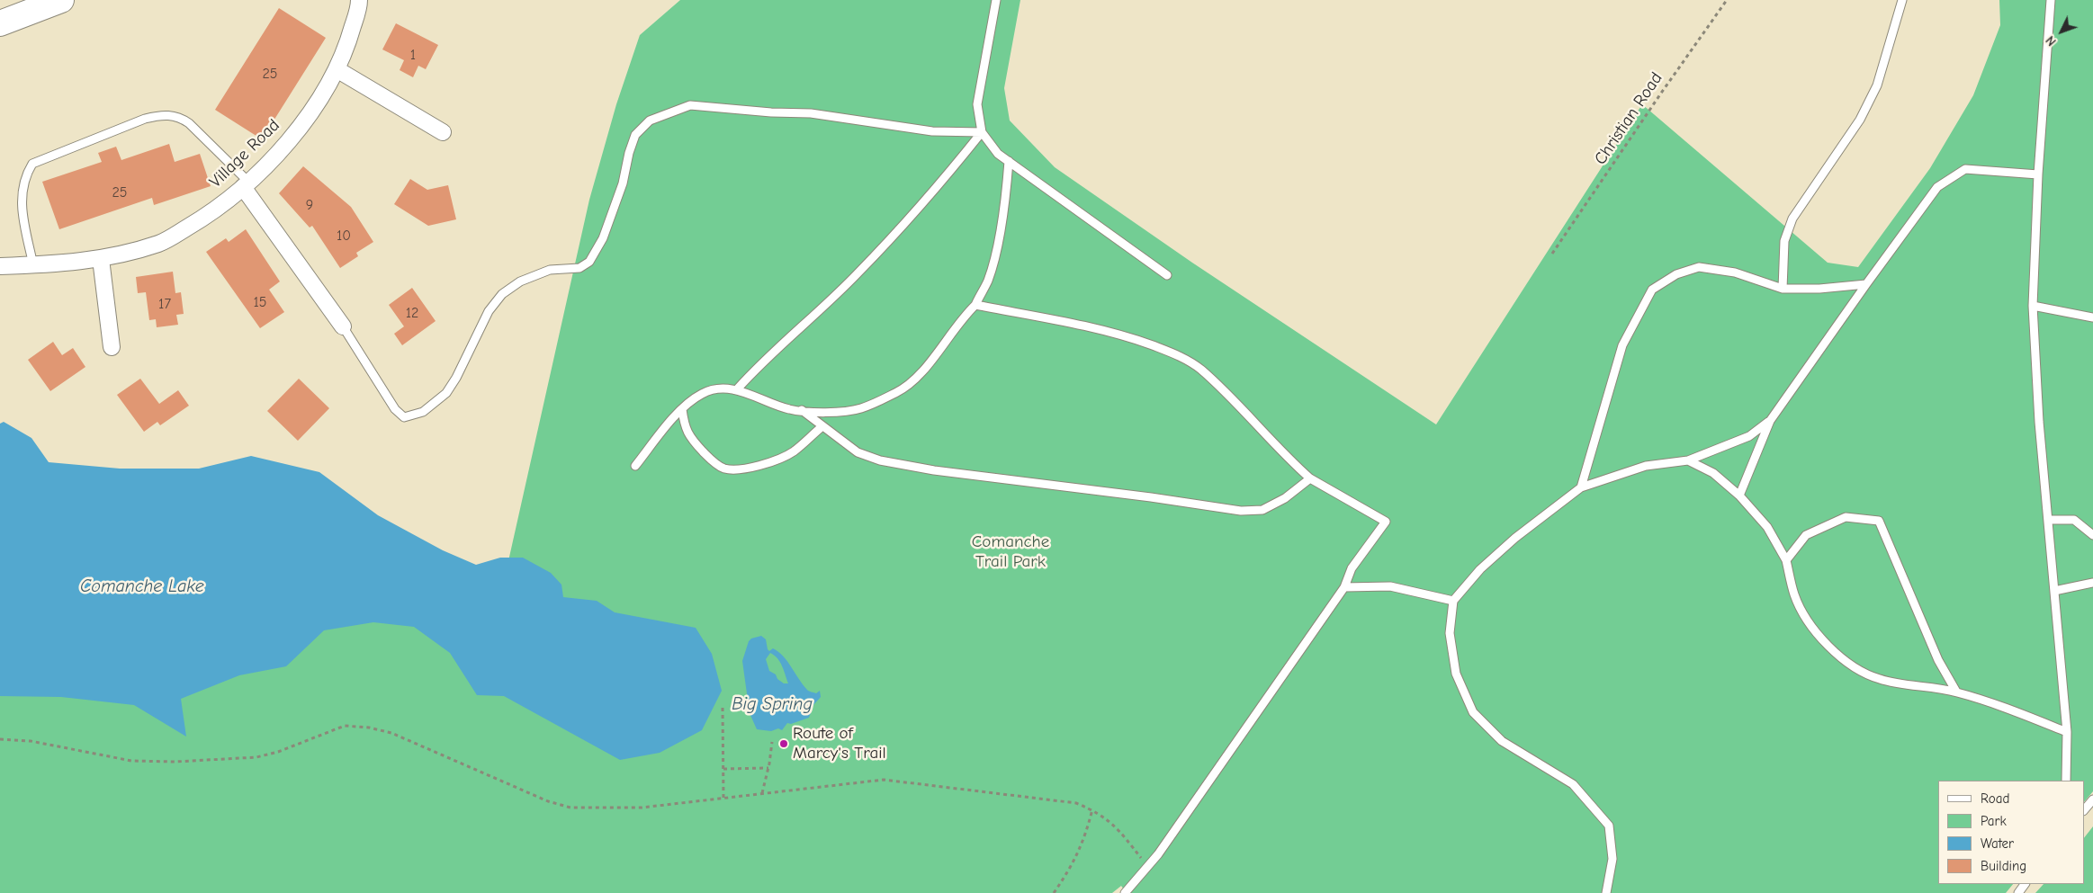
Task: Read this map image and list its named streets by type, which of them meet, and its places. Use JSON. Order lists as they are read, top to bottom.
{
  "streets": {
    "street": ["Village Road"],
    "path": ["Christian Road"]
  },
  "water": ["Comanche Lake", "Big Spring"],
  "parks": ["Comanche Trail Park"],
  "places": ["Route of Marcy's Trail"],
  "house_numbers": [
    "1",
    "25",
    "25",
    "9",
    "10",
    "15",
    "17",
    "12"
  ],
  "legend": [
    "Road",
    "Park",
    "Water",
    "Building"
  ],
  "north": "bottom left"
}
